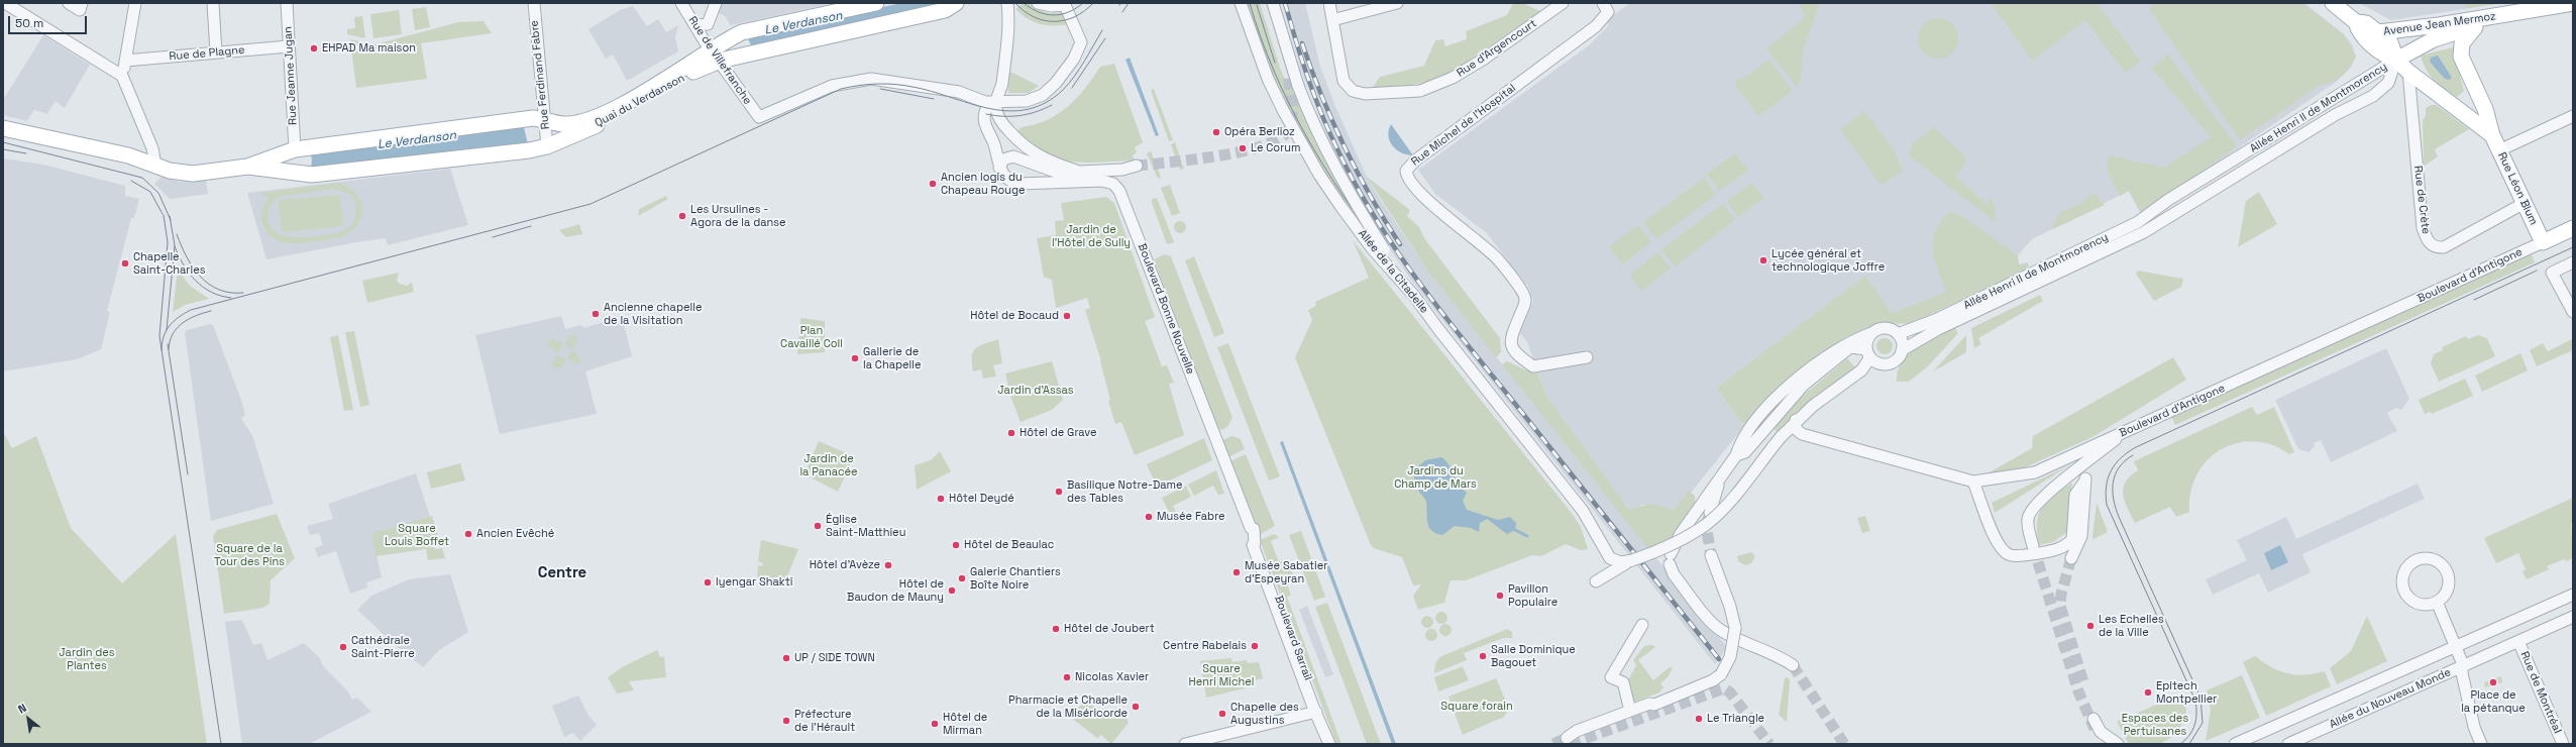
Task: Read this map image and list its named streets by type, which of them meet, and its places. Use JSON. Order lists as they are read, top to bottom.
{
  "streets": {
    "main road": ["Avenue Jean Mermoz", "Quai du Verdanson", "Rue Léon Blum"],
    "street": [
      "Rue d'Argencourt",
      "Rue de Plagne",
      "Rue de Villefranche",
      "Rue Ferdinand Fabre",
      "Rue Jeanne Jugan",
      "Allée Henri II de Montmorency",
      "Rue Michel de l'Hospital",
      "Rue de Crète",
      "Allée de la Citadelle",
      "Boulevard d'Antigone",
      "Boulevard Bonne Nouvelle",
      "Boulevard Sarrail",
      "Rue de Montréal",
      "Allée du Nouveau Monde"
    ]
  },
  "crossings": [
    ["Avenue Jean Mermoz", "Allée Henri II de Montmorency"],
    ["Avenue Jean Mermoz", "Rue Léon Blum"],
    ["Rue de Plagne", "Rue Jeanne Jugan"],
    ["Rue de Villefranche", "Quai du Verdanson"],
    ["Rue Ferdinand Fabre", "Quai du Verdanson"],
    ["Rue Jeanne Jugan", "Quai du Verdanson"],
    ["Allée Henri II de Montmorency", "Rue Léon Blum"],
    ["Rue Léon Blum", "Rue de Crète"],
    ["Rue Léon Blum", "Boulevard d'Antigone"],
    ["Boulevard Bonne Nouvelle", "Boulevard Sarrail"]
  ],
  "districts": ["Centre"],
  "water": ["Le Verdanson"],
  "parks": [
    "Jardin de l'Hôtel de Sully",
    "Plan Cavaillé Coll",
    "Jardin d'Assas",
    "Jardin de la Panacée",
    "Jardins du Champ de Mars",
    "Square Louis Boffet",
    "Square de la Tour des Pins",
    "Jardin des Plantes",
    "Square Henri Michel",
    "Square forain",
    "Espaces des Pertuisanes"
  ],
  "places": [
    "EHPAD Ma maison",
    "Opéra Berlioz",
    "Le Corum",
    "Ancien logis du Chapeau Rouge",
    "Les Ursulines - Agora de la danse",
    "Lycée général et technologique Joffre",
    "Chapelle Saint-Charles",
    "Ancienne chapelle de la Visitation",
    "Hôtel de Bocaud",
    "Gallerie de la Chapelle",
    "Hôtel de Grave",
    "Basilique Notre-Dame des Tables",
    "Hôtel Deydé",
    "Musée Fabre",
    "Église Saint-Matthieu",
    "Ancien Evêché",
    "Hôtel de Beaulac",
    "Hôtel d'Avèze",
    "Musée Sabatier d'Espeyran",
    "Galerie Chantiers Boîte Noire",
    "Iyengar Shakti",
    "Hôtel de Baudon de Mauny",
    "Pavillon Populaire",
    "Les Echelles de la Ville",
    "Hôtel de Joubert",
    "Centre Rabelais",
    "Cathédrale Saint-Pierre",
    "Salle Dominique Bagouet",
    "UP / SIDE TOWN",
    "Nicolas Xavier",
    "Place de la pétanque",
    "Epitech Montpellier",
    "Pharmacie et Chapelle de la Miséricorde",
    "Chapelle des Augustins",
    "Le Triangle",
    "Préfecture de l'Hérault",
    "Hôtel de Mirman"
  ],
  "scale_bar": "50 m",
  "north": "top left"
}
